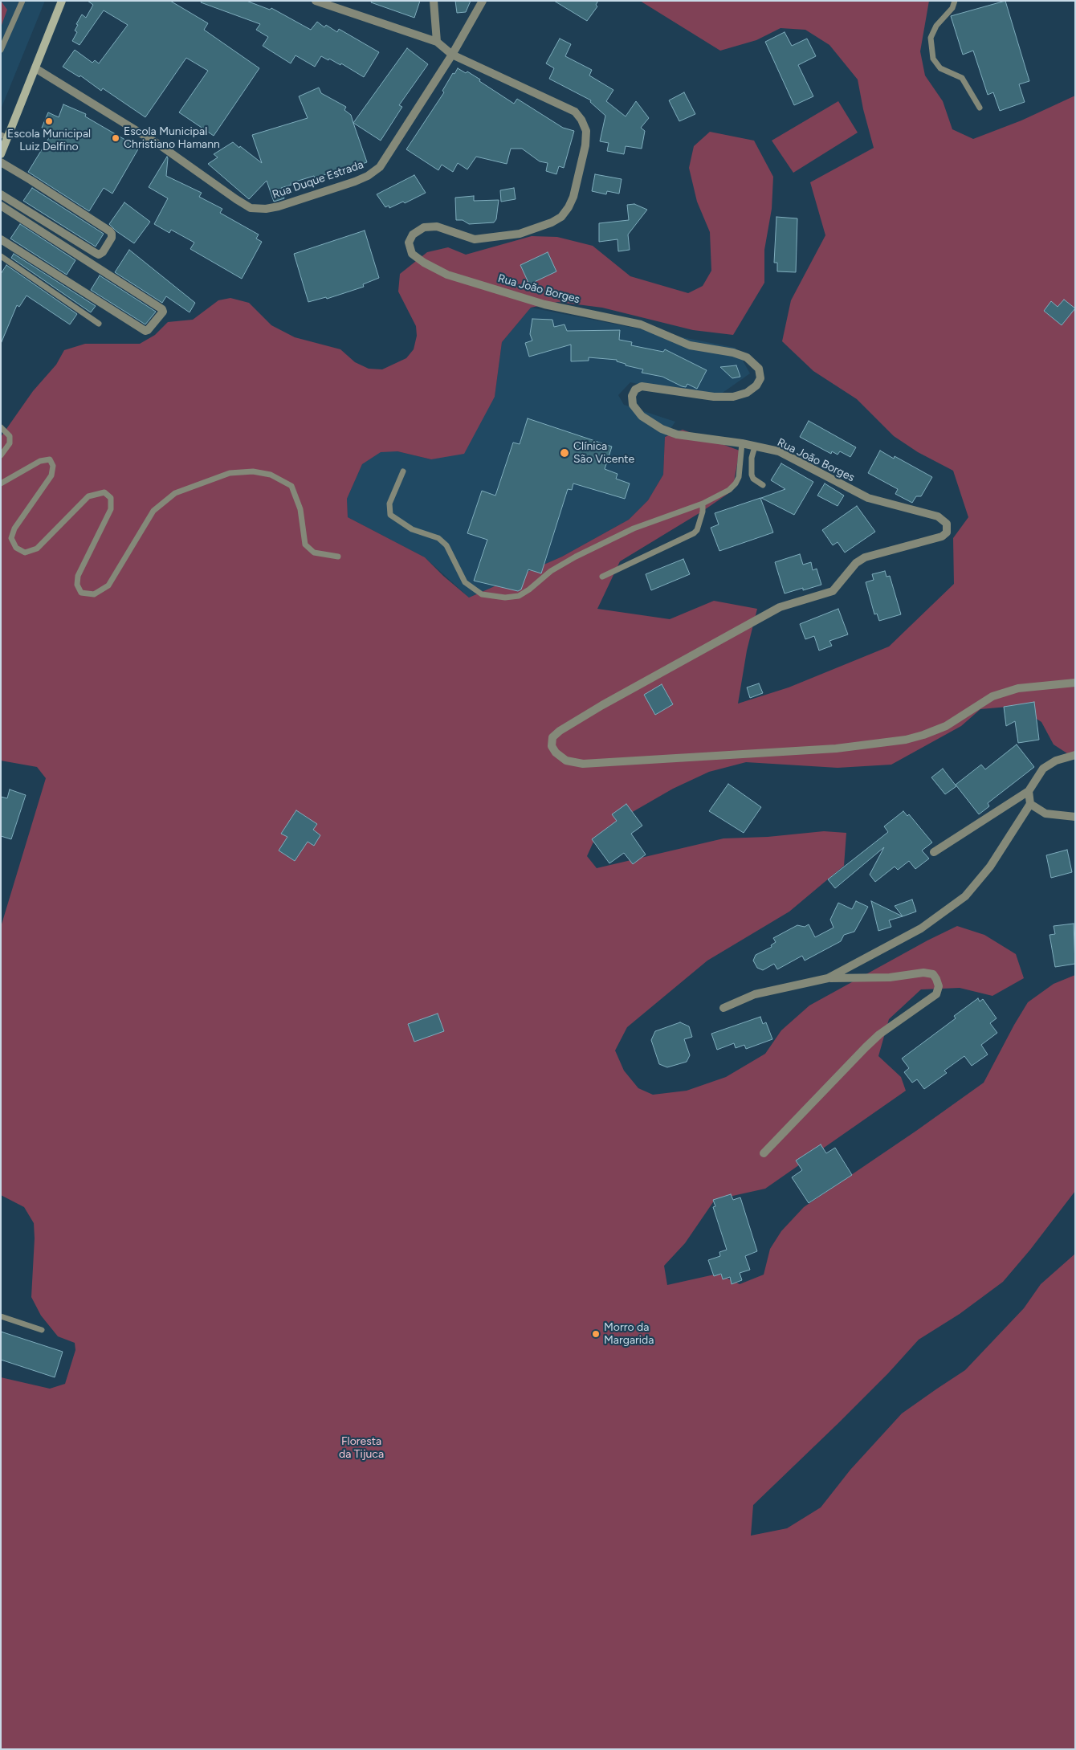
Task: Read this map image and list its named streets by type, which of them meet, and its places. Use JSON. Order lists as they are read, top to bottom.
{
  "streets": {
    "street": ["Rua Duque Estrada", "Rua João Borges"]
  },
  "crossings": [
    ["Rua Duque Estrada", "Rua João Borges"]
  ],
  "parks": ["Floresta da Tijuca"],
  "places": [
    "Escola Municipal Luiz Delfino",
    "Escola Municipal Christiano Hamann",
    "Clínica São Vicente",
    "Morro da Margarida"
  ]
}
